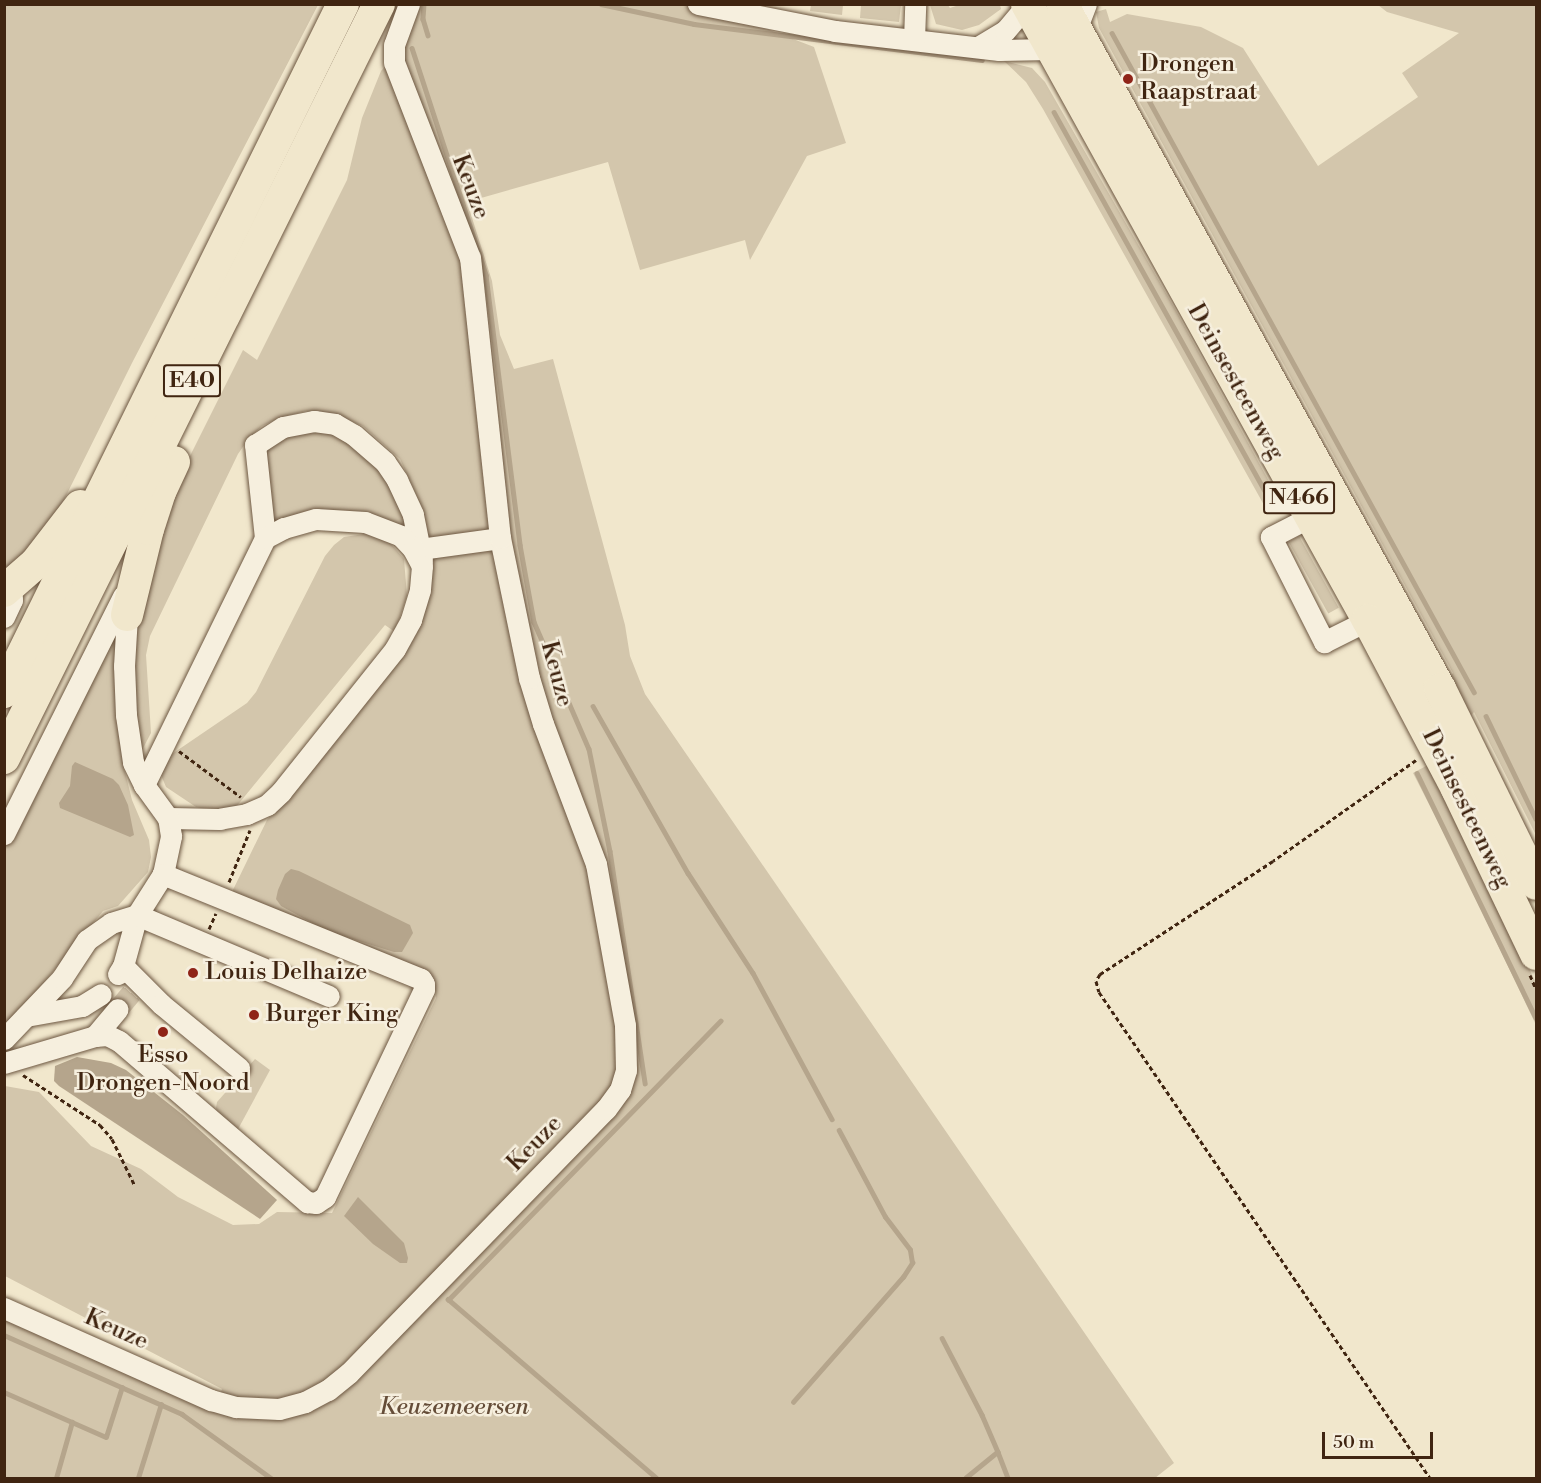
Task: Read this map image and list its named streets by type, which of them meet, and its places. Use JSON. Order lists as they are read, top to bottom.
{
  "streets": {
    "highway": ["E40", "Deinsesteenweg", "N466"],
    "street": ["Keuze"]
  },
  "parks": ["Keuzemeersen"],
  "places": [
    "Drongen Raapstraat",
    "Louis Delhaize",
    "Burger King",
    "Esso Drongen-Noord"
  ],
  "scale_bar": "50 m"
}
